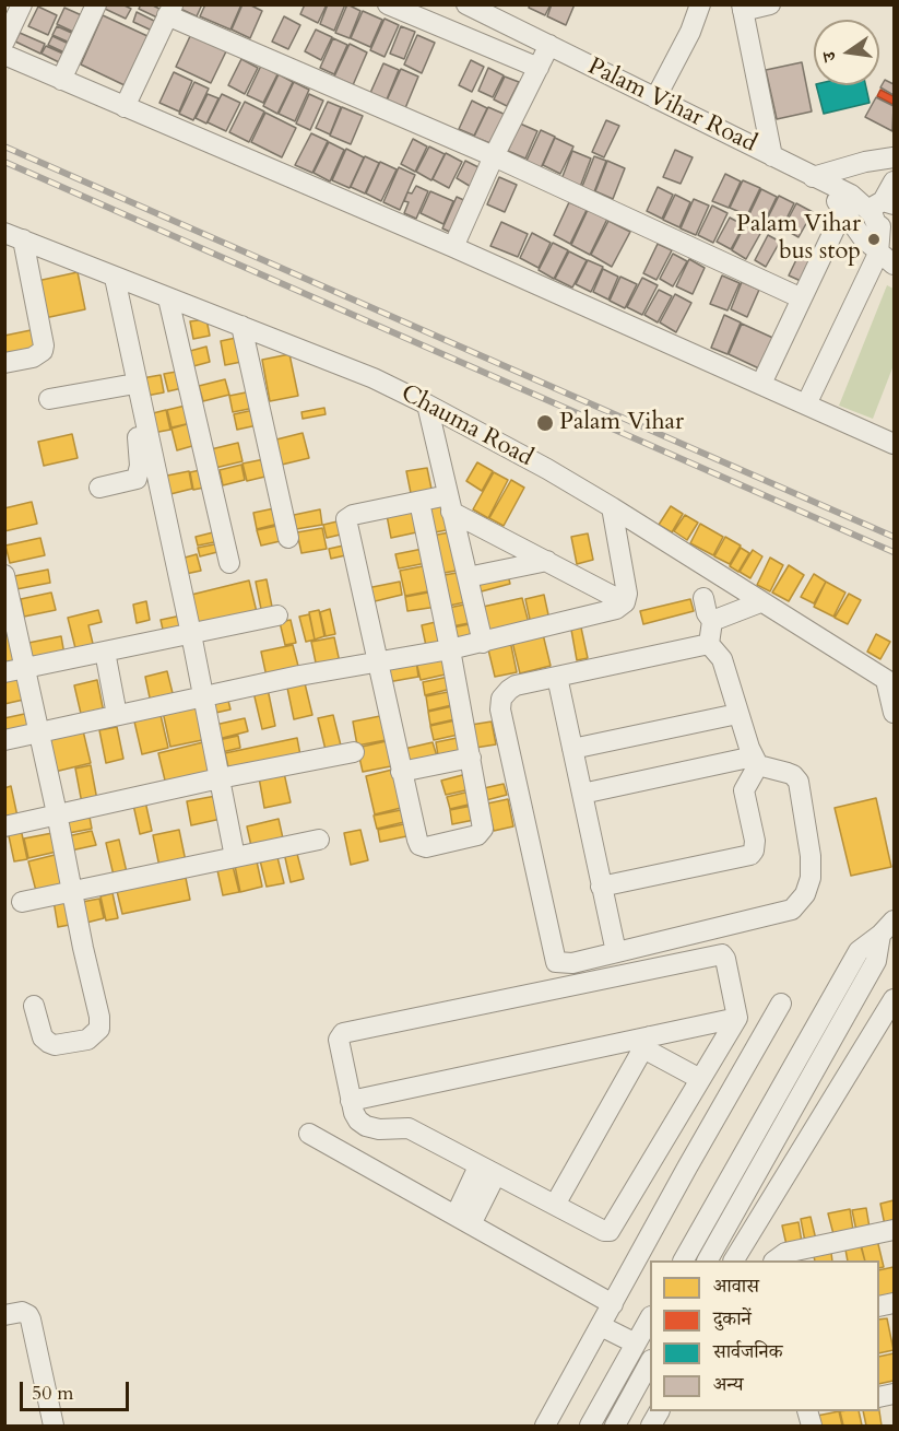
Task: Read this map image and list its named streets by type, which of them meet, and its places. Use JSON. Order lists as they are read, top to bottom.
{
  "streets": {
    "street": ["Palam Vihar Road", "Chauma Road"]
  },
  "places": ["Palam Vihar bus stop", "Palam Vihar"],
  "legend": [
    "आवास",
    "दुकानें",
    "सार्वजनिक",
    "अन्य"
  ],
  "scale_bar": "50 m",
  "north": "left"
}
